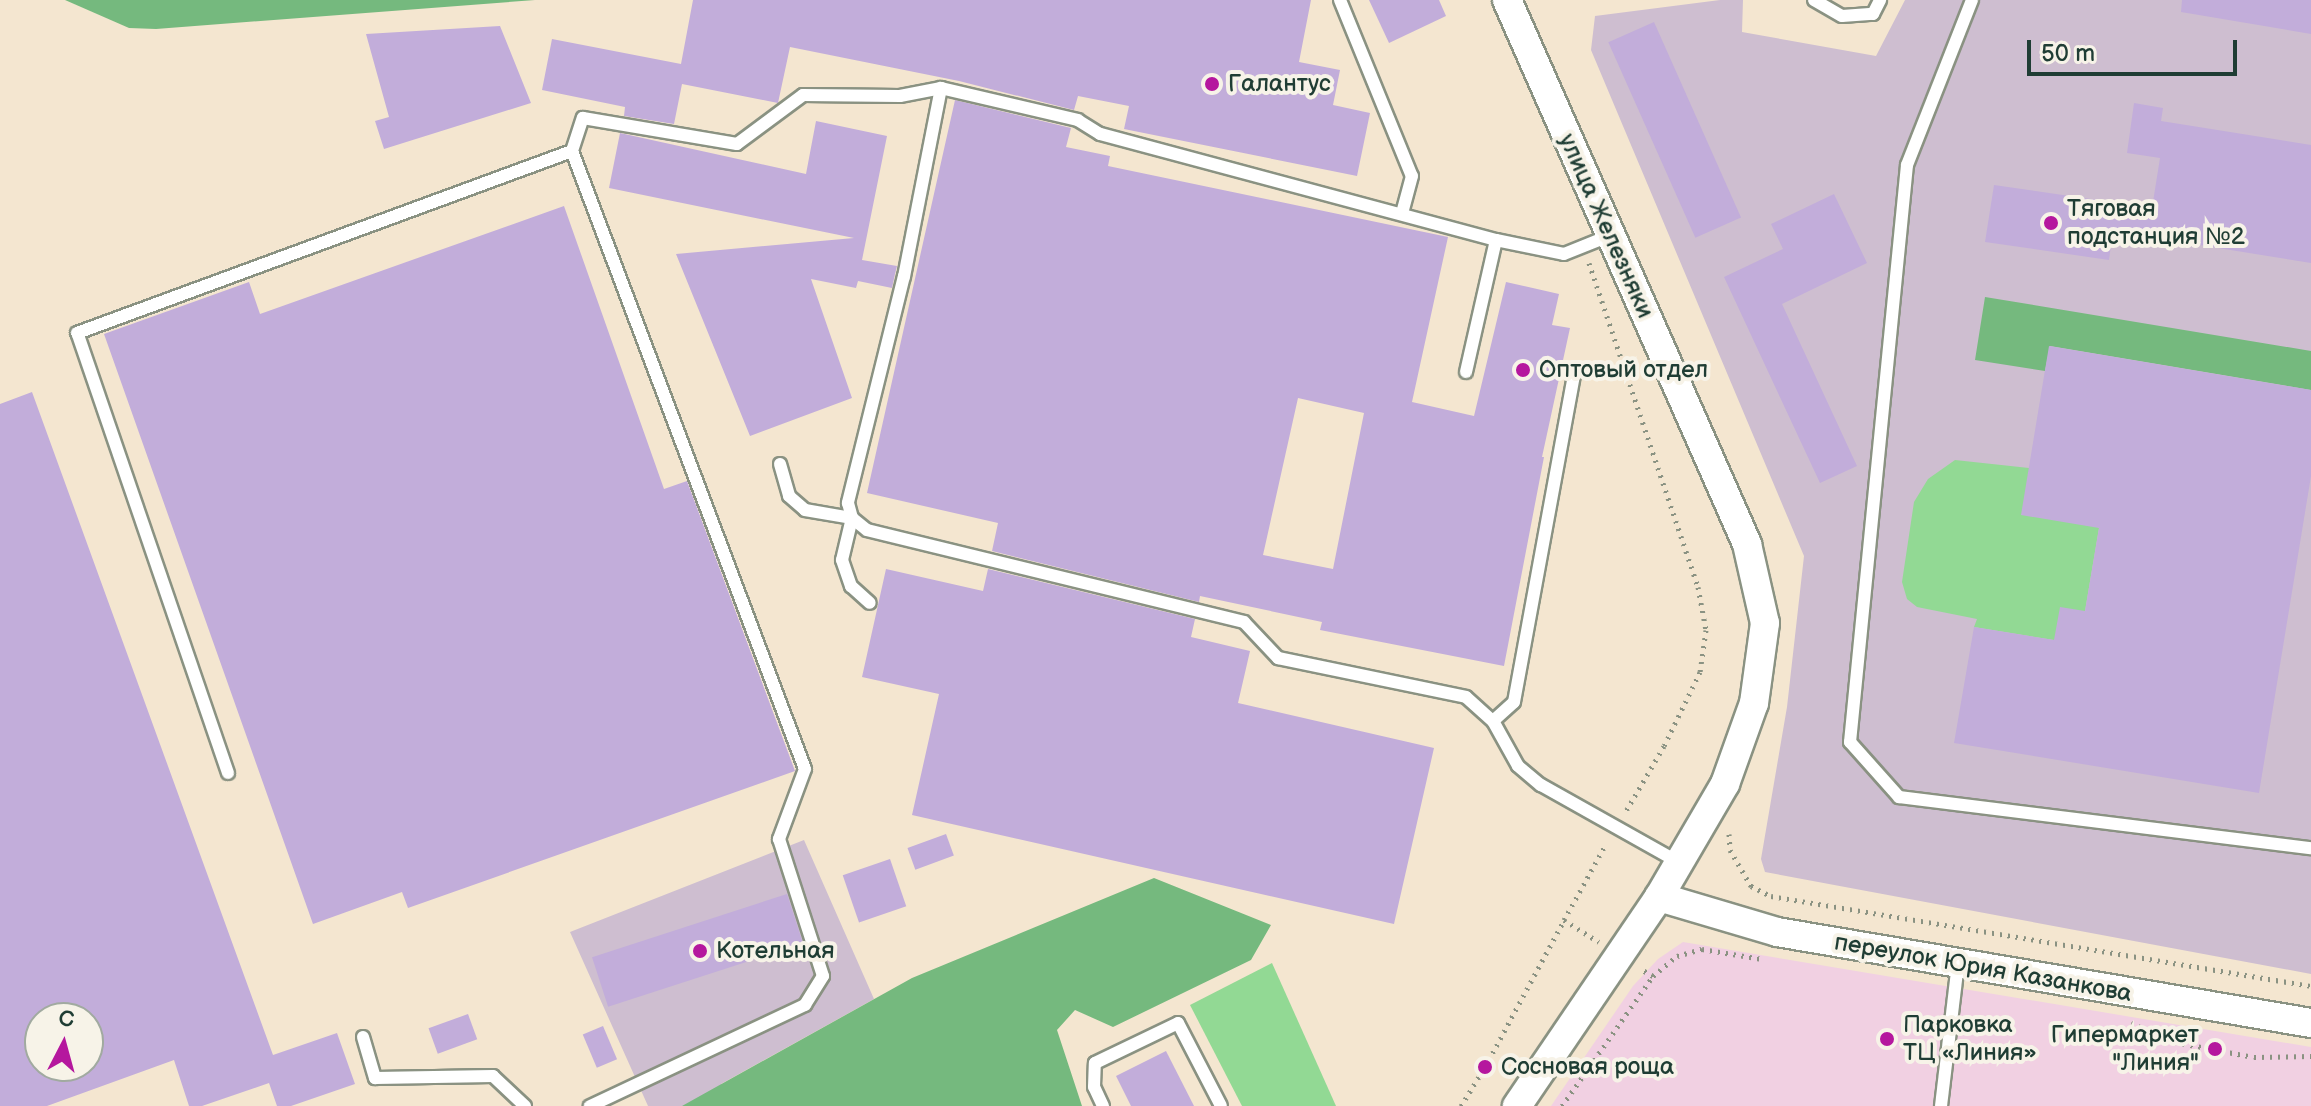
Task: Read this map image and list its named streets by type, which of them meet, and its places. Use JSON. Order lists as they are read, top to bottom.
{
  "streets": {
    "street": ["улица Железняки", "переулок Юрия Казанкова"]
  },
  "crossings": [
    ["улица Железняки", "переулок Юрия Казанкова"]
  ],
  "places": [
    "Галантус",
    "Тяговая подстанция №2",
    "Оптовый отдел",
    "Котельная",
    "Парковка ТЦ «Линия»",
    "Гипермаркет \"Линия\"",
    "Сосновая роща"
  ],
  "scale_bar": "50 m",
  "north": "top"
}
